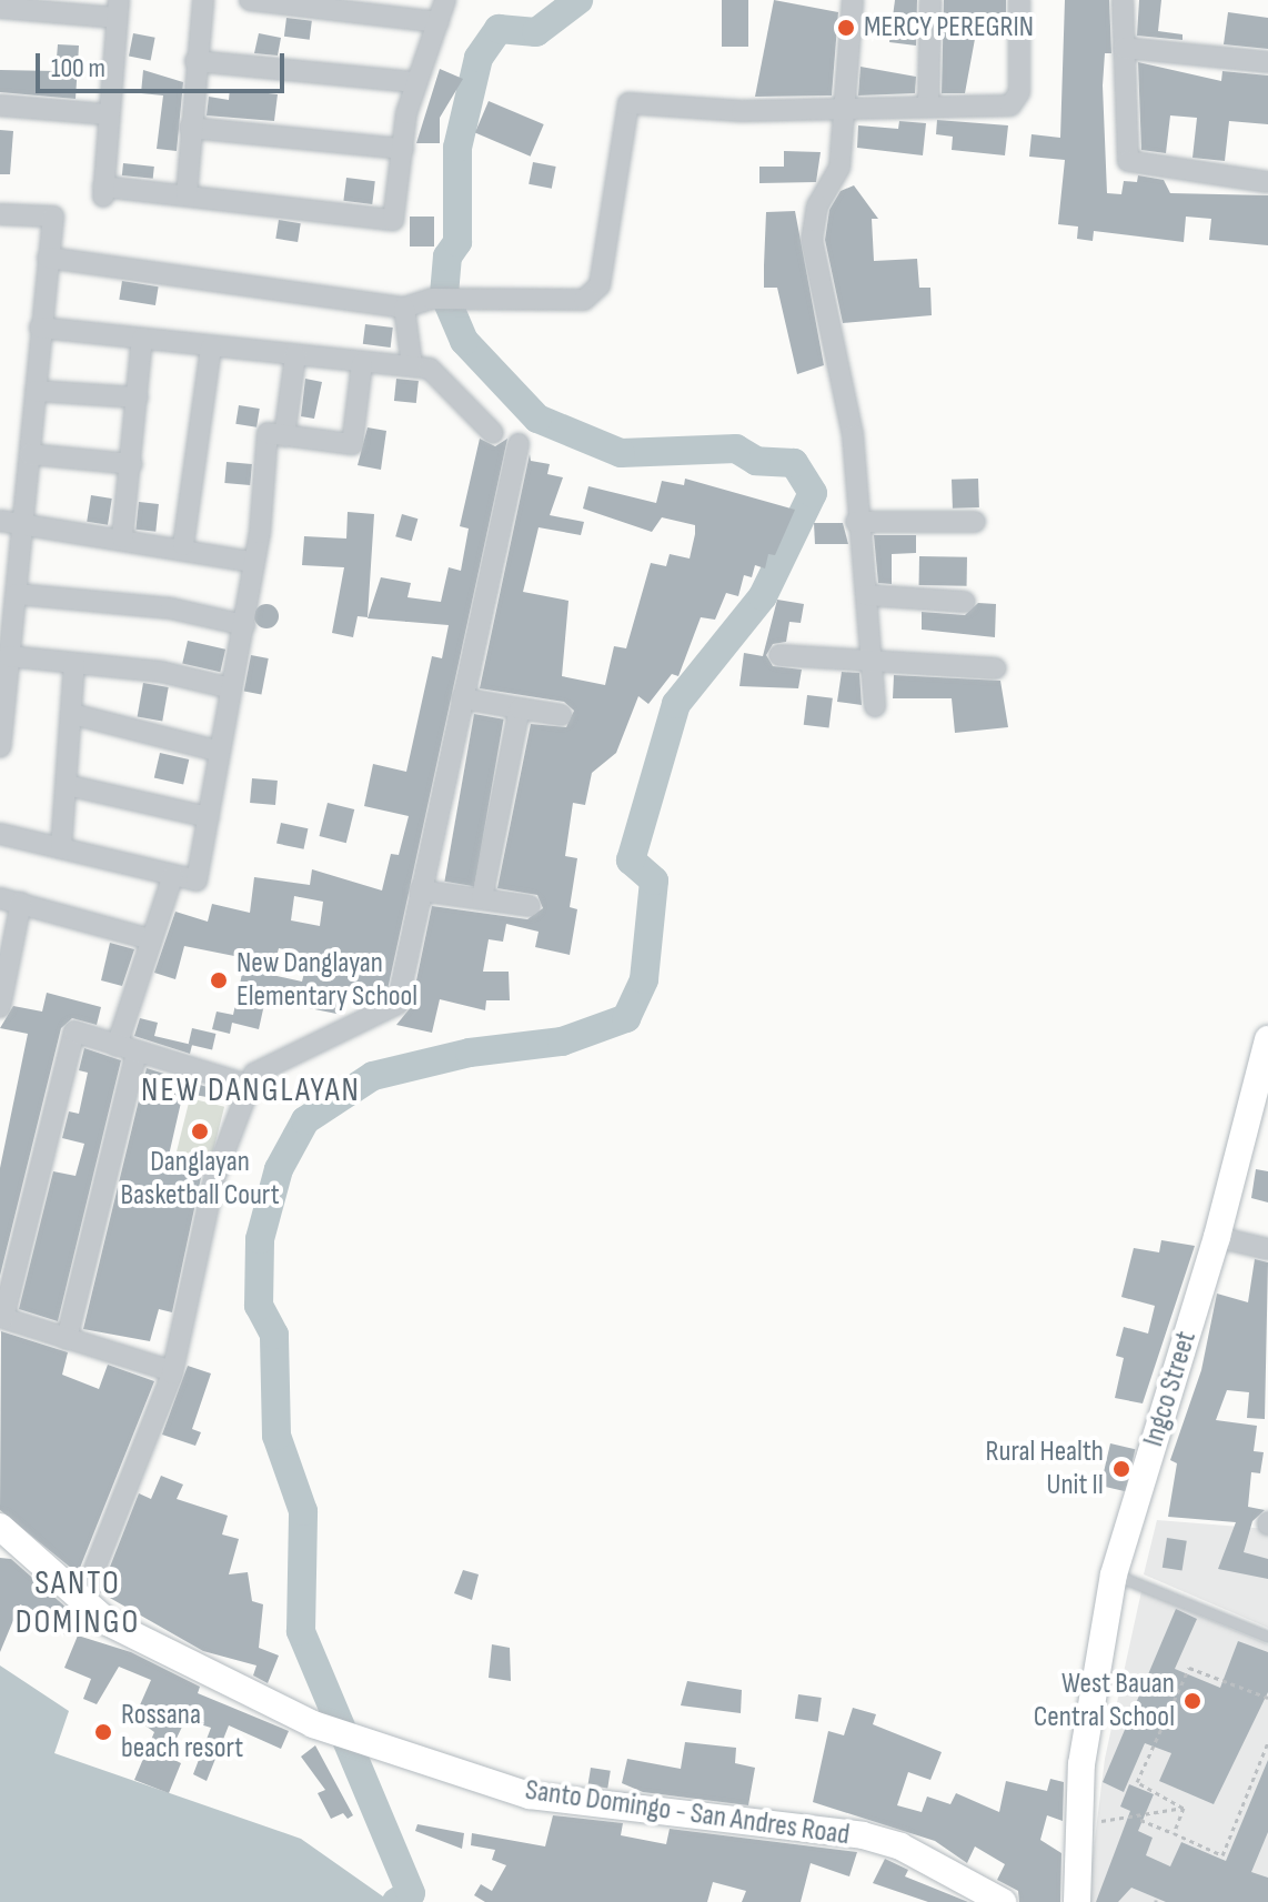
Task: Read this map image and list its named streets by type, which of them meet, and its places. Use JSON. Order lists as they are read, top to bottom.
{
  "streets": {
    "street": ["Ingco Street", "Santo Domingo - San Andres Road"]
  },
  "districts": ["NEW DANGLAYAN", "SANTO DOMINGO"],
  "places": [
    "MERCY PEREGRIN",
    "New Danglayan Elementary School",
    "Danglayan Basketball Court",
    "Rural Health Unit II",
    "West Bauan Central School",
    "Rossana beach resort"
  ],
  "scale_bar": "100 m"
}
